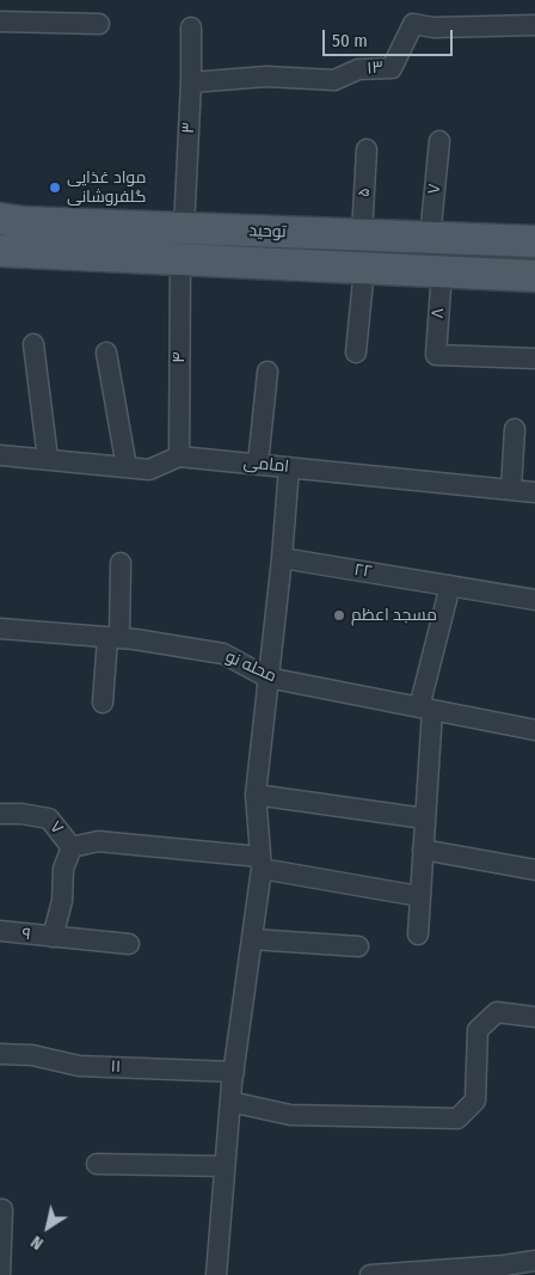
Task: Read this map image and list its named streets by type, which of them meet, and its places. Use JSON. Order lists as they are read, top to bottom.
{
  "streets": {
    "main road": ["توحید"],
    "street": [
      "۱۳",
      "۳",
      "۷",
      "۵",
      "۸",
      "۴",
      "امامی",
      "۲۲",
      "محله نو",
      "۹",
      "۱۱"
    ]
  },
  "crossings": [
    ["۱۳", "۳"],
    ["۳", "توحید"],
    ["۷", "توحید"],
    ["۵", "توحید"],
    ["توحید", "۸"],
    ["توحید", "۴"],
    ["۴", "امامی"]
  ],
  "places": ["مواد غذایی گلفروشانی", "مسجد اعظم"],
  "scale_bar": "50 m",
  "north": "bottom left"
}
